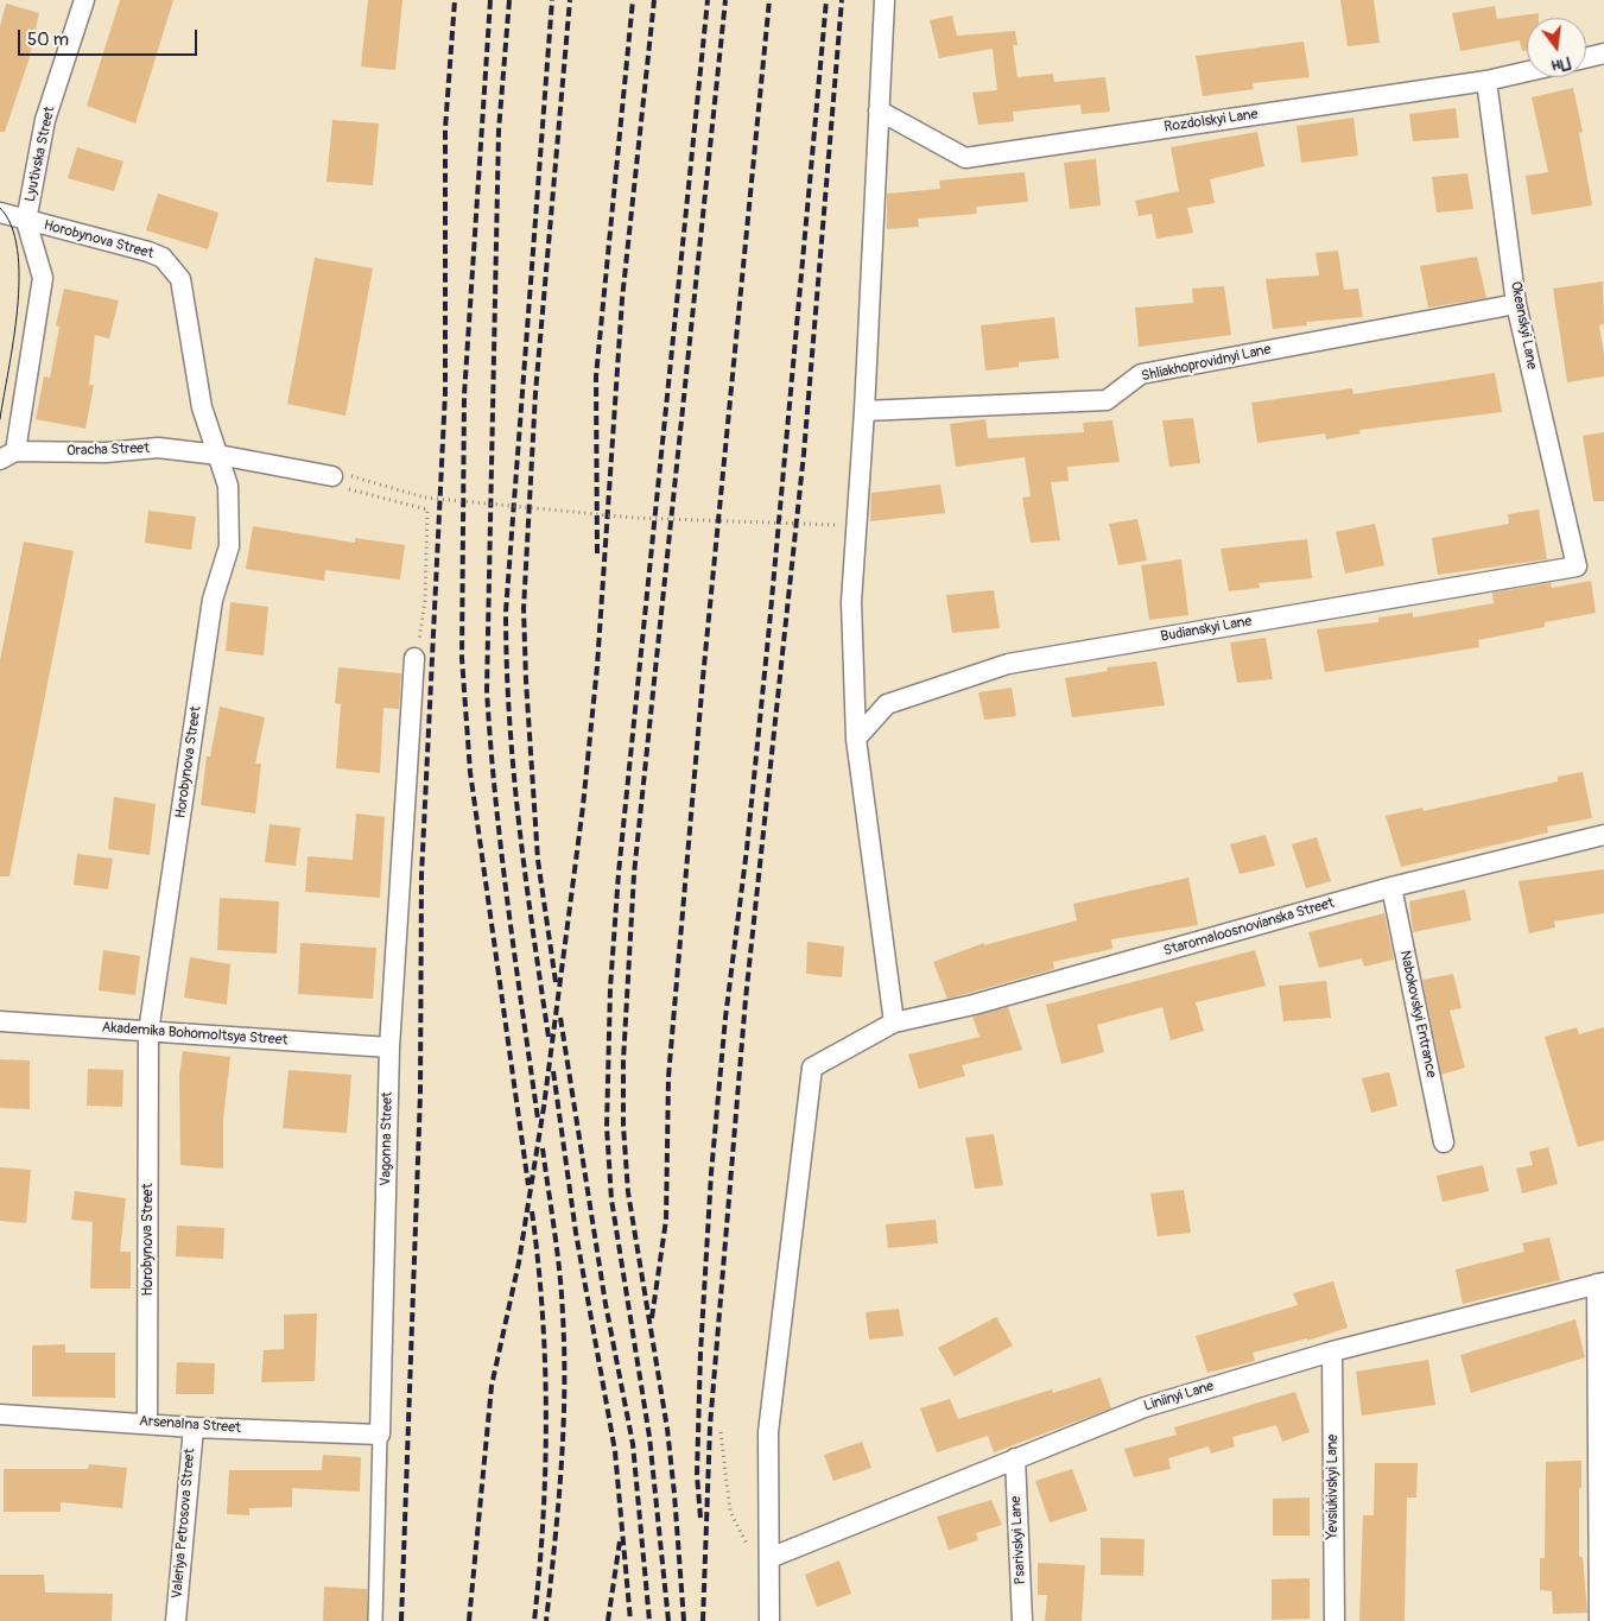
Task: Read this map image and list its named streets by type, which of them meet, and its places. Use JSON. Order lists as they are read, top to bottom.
{
  "streets": {
    "street": [
      "Rozdolskyi Lane",
      "Lyutivska Street",
      "Horobynova Street",
      "Okeanskyi Lane",
      "Shliakhoprovidnyi Lane",
      "Oracha Street",
      "Budianskyi Lane",
      "Staromaloosnovianska Street",
      "Nabokovskyi Entrance",
      "Akademika Bohomoltsya Street",
      "Vagonna Street",
      "Liniinyi Lane",
      "Arsenalna Street",
      "Yevsiukivskyi Lane",
      "Valeriya Petrosova Street",
      "Psarivskyi Lane"
    ]
  },
  "crossings": [
    ["Rozdolskyi Lane", "Okeanskyi Lane"],
    ["Lyutivska Street", "Horobynova Street"],
    ["Lyutivska Street", "Oracha Street"],
    ["Horobynova Street", "Oracha Street"],
    ["Horobynova Street", "Akademika Bohomoltsya Street"],
    ["Horobynova Street", "Arsenalna Street"],
    ["Okeanskyi Lane", "Shliakhoprovidnyi Lane"],
    ["Okeanskyi Lane", "Budianskyi Lane"],
    ["Staromaloosnovianska Street", "Nabokovskyi Entrance"],
    ["Staromaloosnovianska Street", "Liniinyi Lane"],
    ["Akademika Bohomoltsya Street", "Vagonna Street"],
    ["Vagonna Street", "Arsenalna Street"],
    ["Liniinyi Lane", "Yevsiukivskyi Lane"],
    ["Liniinyi Lane", "Psarivskyi Lane"],
    ["Arsenalna Street", "Valeriya Petrosova Street"]
  ],
  "scale_bar": "50 m",
  "north": "bottom"
}
